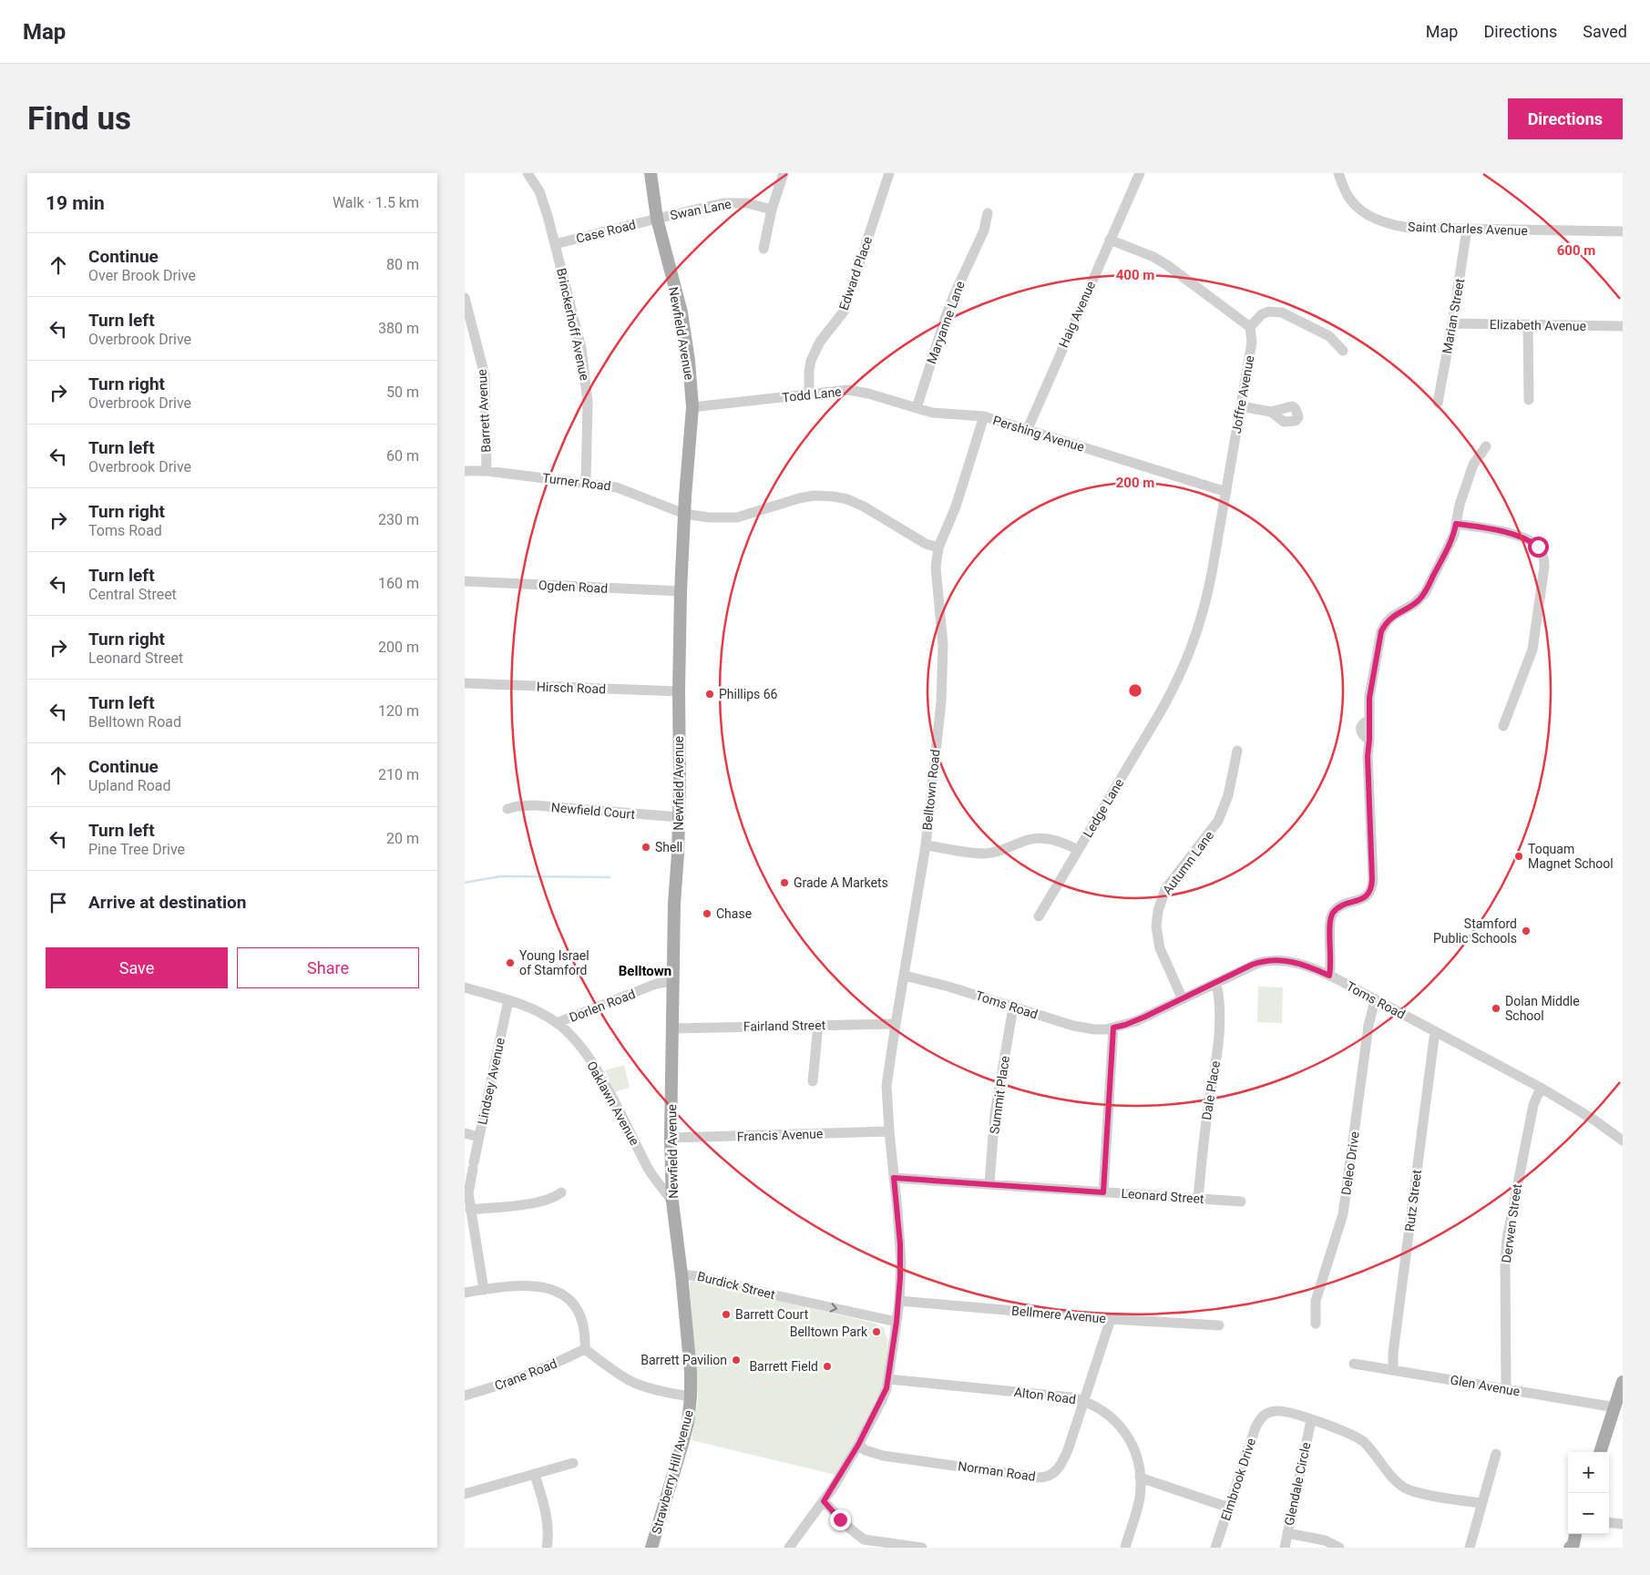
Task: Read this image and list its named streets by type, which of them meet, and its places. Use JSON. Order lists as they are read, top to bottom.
{
  "streets": {
    "main road": ["Newfield Avenue", "Strawberry Hill Avenue"],
    "street": [
      "Swan Lane",
      "Saint Charles Avenue",
      "Case Road",
      "Edward Place",
      "Haig Avenue",
      "Marian Street",
      "Maryanne Lane",
      "Brinckerhoff Avenue",
      "Elizabeth Avenue",
      "Todd Lane",
      "Joffre Avenue",
      "Barrett Avenue",
      "Pershing Avenue",
      "Turner Road",
      "Ogden Road",
      "Hirsch Road",
      "Belltown Road",
      "Ledge Lane",
      "Newfield Court",
      "Autumn Lane",
      "Toms Road",
      "Dorlen Road",
      "Fairland Street",
      "Lindsey Avenue",
      "Dale Place",
      "Summit Place",
      "Oaklawn Avenue",
      "Francis Avenue",
      "Deleo Drive",
      "Leonard Street",
      "Rutz Street",
      "Derwen Street",
      "Burdick Street",
      "Bellmere Avenue",
      "Crane Road",
      "Glen Avenue",
      "Alton Road",
      "Norman Road",
      "Elmbrook Drive",
      "Glendale Circle"
    ]
  },
  "crossings": [
    ["Swan Lane", "Case Road"],
    ["Swan Lane", "Newfield Avenue"],
    ["Saint Charles Avenue", "Marian Street"],
    ["Case Road", "Brinckerhoff Avenue"],
    ["Case Road", "Newfield Avenue"],
    ["Edward Place", "Todd Lane"],
    ["Haig Avenue", "Pershing Avenue"],
    ["Marian Street", "Elizabeth Avenue"],
    ["Maryanne Lane", "Todd Lane"],
    ["Brinckerhoff Avenue", "Turner Road"],
    ["Newfield Avenue", "Todd Lane"],
    ["Newfield Avenue", "Turner Road"],
    ["Newfield Avenue", "Ogden Road"],
    ["Newfield Avenue", "Hirsch Road"],
    ["Newfield Avenue", "Newfield Court"],
    ["Newfield Avenue", "Dorlen Road"],
    ["Newfield Avenue", "Fairland Street"],
    ["Newfield Avenue", "Oaklawn Avenue"],
    ["Newfield Avenue", "Francis Avenue"],
    ["Newfield Avenue", "Burdick Street"],
    ["Newfield Avenue", "Strawberry Hill Avenue"],
    ["Todd Lane", "Pershing Avenue"],
    ["Joffre Avenue", "Pershing Avenue"],
    ["Joffre Avenue", "Ledge Lane"],
    ["Barrett Avenue", "Turner Road"],
    ["Pershing Avenue", "Belltown Road"],
    ["Belltown Road", "Ledge Lane"],
    ["Belltown Road", "Toms Road"],
    ["Belltown Road", "Fairland Street"],
    ["Belltown Road", "Francis Avenue"],
    ["Belltown Road", "Leonard Street"],
    ["Belltown Road", "Burdick Street"],
    ["Belltown Road", "Bellmere Avenue"],
    ["Belltown Road", "Alton Road"],
    ["Belltown Road", "Norman Road"],
    ["Autumn Lane", "Toms Road"],
    ["Toms Road", "Dale Place"],
    ["Toms Road", "Summit Place"],
    ["Toms Road", "Deleo Drive"],
    ["Toms Road", "Rutz Street"],
    ["Toms Road", "Derwen Street"],
    ["Dorlen Road", "Oaklawn Avenue"],
    ["Lindsey Avenue", "Oaklawn Avenue"],
    ["Dale Place", "Leonard Street"],
    ["Summit Place", "Leonard Street"],
    ["Rutz Street", "Glen Avenue"],
    ["Derwen Street", "Glen Avenue"],
    ["Bellmere Avenue", "Norman Road"],
    ["Alton Road", "Norman Road"],
    ["Elmbrook Drive", "Glendale Circle"]
  ],
  "one_way": ["Burdick Street"],
  "districts": ["Belltown"],
  "places": [
    "Phillips 66",
    "Shell",
    "Toquam Magnet School",
    "Grade A Markets",
    "Chase",
    "Stamford Public Schools",
    "Young Israel of Stamford",
    "Dolan Middle School",
    "Barrett Court",
    "Belltown Park",
    "Barrett Pavilion",
    "Barrett Field"
  ],
  "page": {
    "header": "Map",
    "nav": ["Map", "Directions", "Saved"],
    "buttons": [
      "Directions",
      ["Save", "Share"]
    ],
    "title": "Find us",
    "heading": ["19 min", "Walk · 1.5 km"],
    "list": [
      ["Continue", "Over Brook Drive", "80 m"],
      ["Turn left", "Overbrook Drive", "380 m"],
      ["Turn right", "Overbrook Drive", "50 m"],
      ["Turn left", "Overbrook Drive", "60 m"],
      ["Turn right", "Toms Road", "230 m"],
      ["Turn left", "Central Street", "160 m"],
      ["Turn right", "Leonard Street", "200 m"],
      ["Turn left", "Belltown Road", "120 m"],
      ["Continue", "Upland Road", "210 m"],
      ["Turn left", "Pine Tree Drive", "20 m"],
      "Arrive at destination"
    ],
    "map_buttons": ["+", "−"]
  },
  "rings": ["600 m", "400 m", "200 m"]
}
